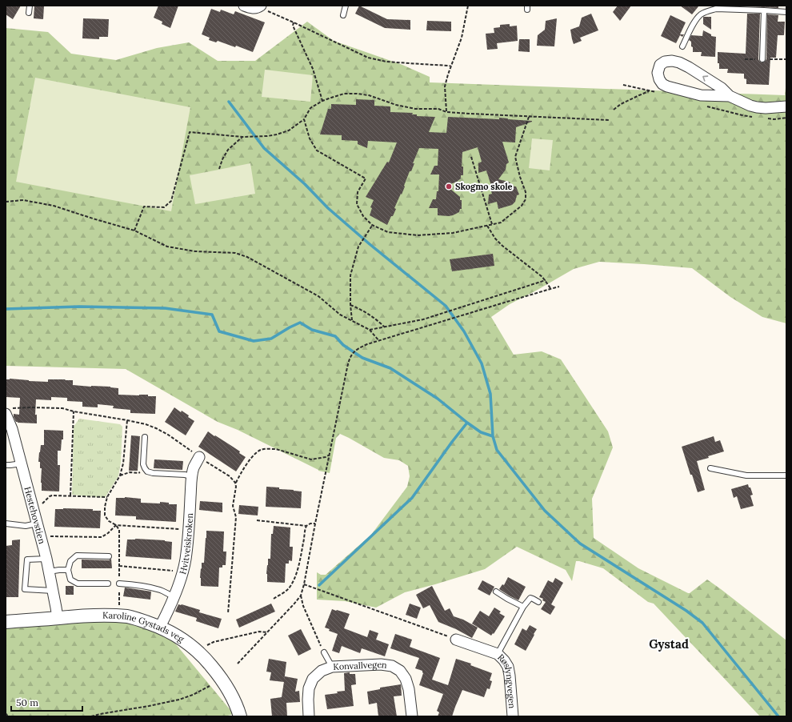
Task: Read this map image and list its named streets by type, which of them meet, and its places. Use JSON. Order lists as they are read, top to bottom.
{
  "streets": {
    "street": [
      "Hestehovstien",
      "Hvitveiskroken",
      "Karoline Gystads veg",
      "Konvallvegen",
      "Røslyngvegen"
    ]
  },
  "crossings": [
    ["Hestehovstien", "Karoline Gystads veg"],
    ["Hvitveiskroken", "Karoline Gystads veg"]
  ],
  "districts": ["Gystad"],
  "places": ["Skogmo skole"],
  "scale_bar": "50 m"
}
